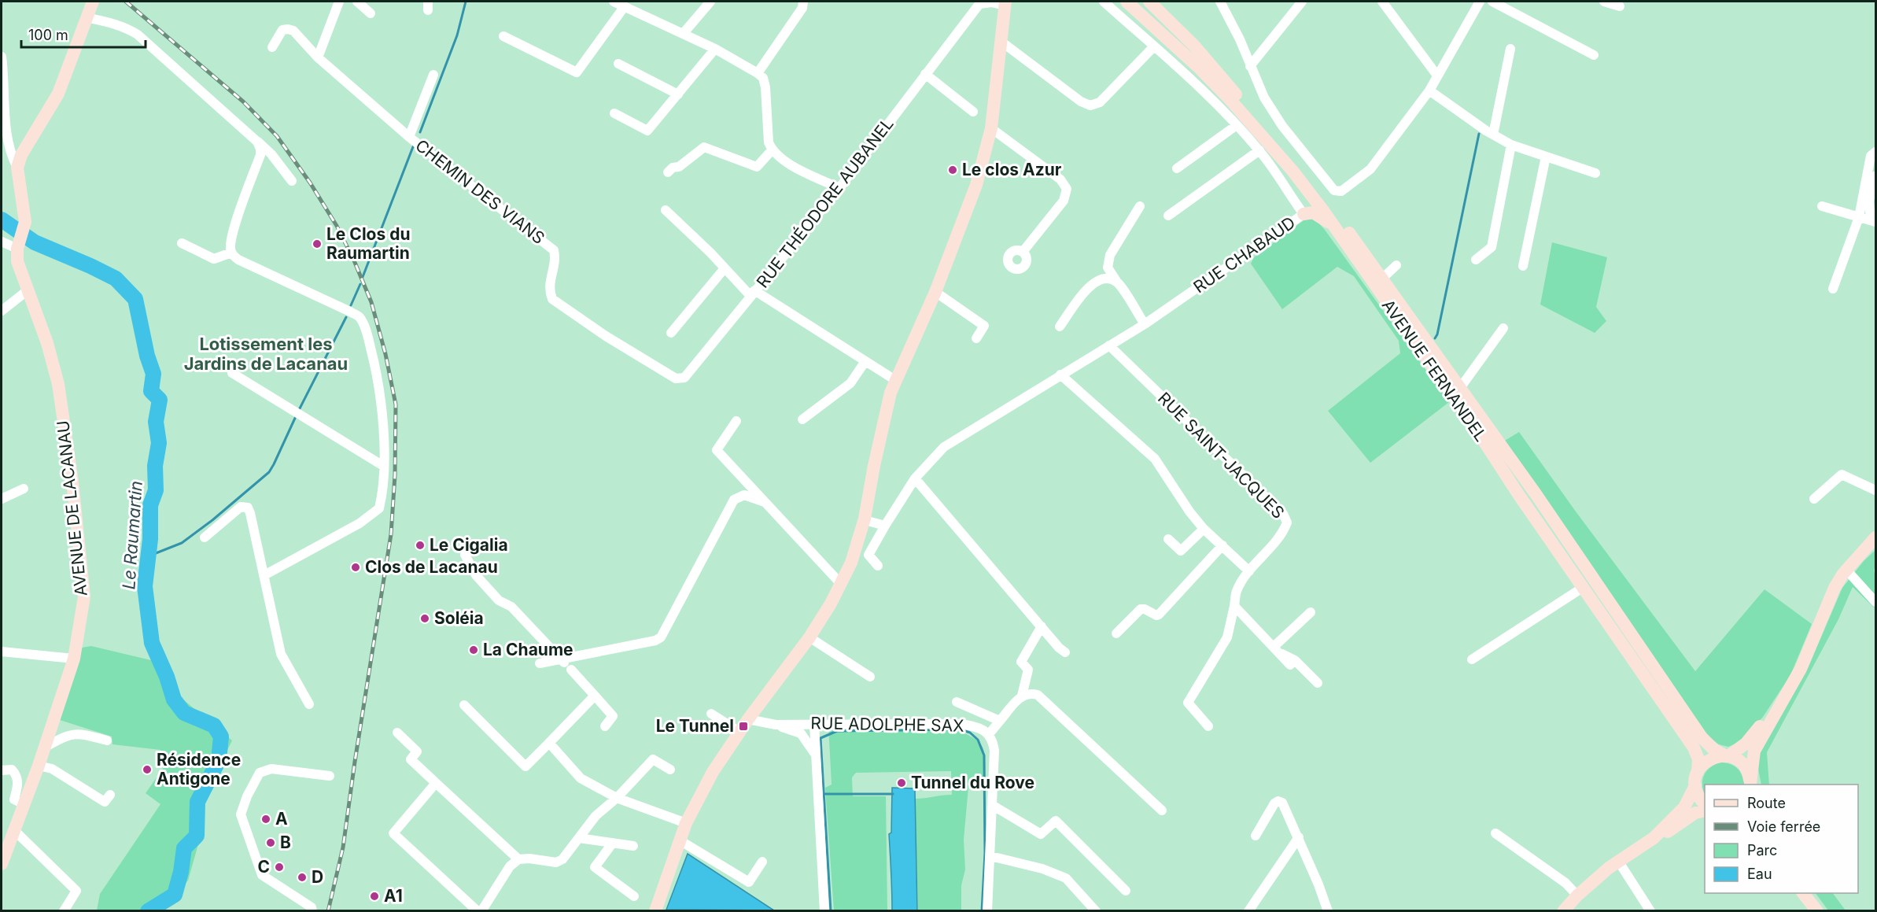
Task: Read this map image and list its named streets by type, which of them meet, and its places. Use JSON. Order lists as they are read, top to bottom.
{
  "streets": {
    "main road": ["AVENUE FERNANDEL", "AVENUE DE LACANAU"],
    "street": [
      "CHEMIN DES VIANS",
      "RUE THÉODORE AUBANEL",
      "RUE CHABAUD",
      "RUE SAINT-JACQUES",
      "RUE ADOLPHE SAX"
    ]
  },
  "crossings": [
    ["CHEMIN DES VIANS", "RUE THÉODORE AUBANEL"],
    ["RUE CHABAUD", "RUE SAINT-JACQUES"]
  ],
  "districts": ["Lotissement les Jardins de Lacanau"],
  "water": ["Le Raumartin"],
  "places": {
    "other": [
      "Le clos Azur",
      "Le Clos du Raumartin",
      "Le Cigalia",
      "Clos de Lacanau",
      "Soléia",
      "La Chaume",
      "Résidence Antigone",
      "Tunnel du Rove",
      "A",
      "B",
      "C",
      "D",
      "A1"
    ],
    "transit": ["Le Tunnel"]
  },
  "legend": [
    "Route",
    "Voie ferrée",
    "Parc",
    "Eau"
  ],
  "scale_bar": "100 m"
}
